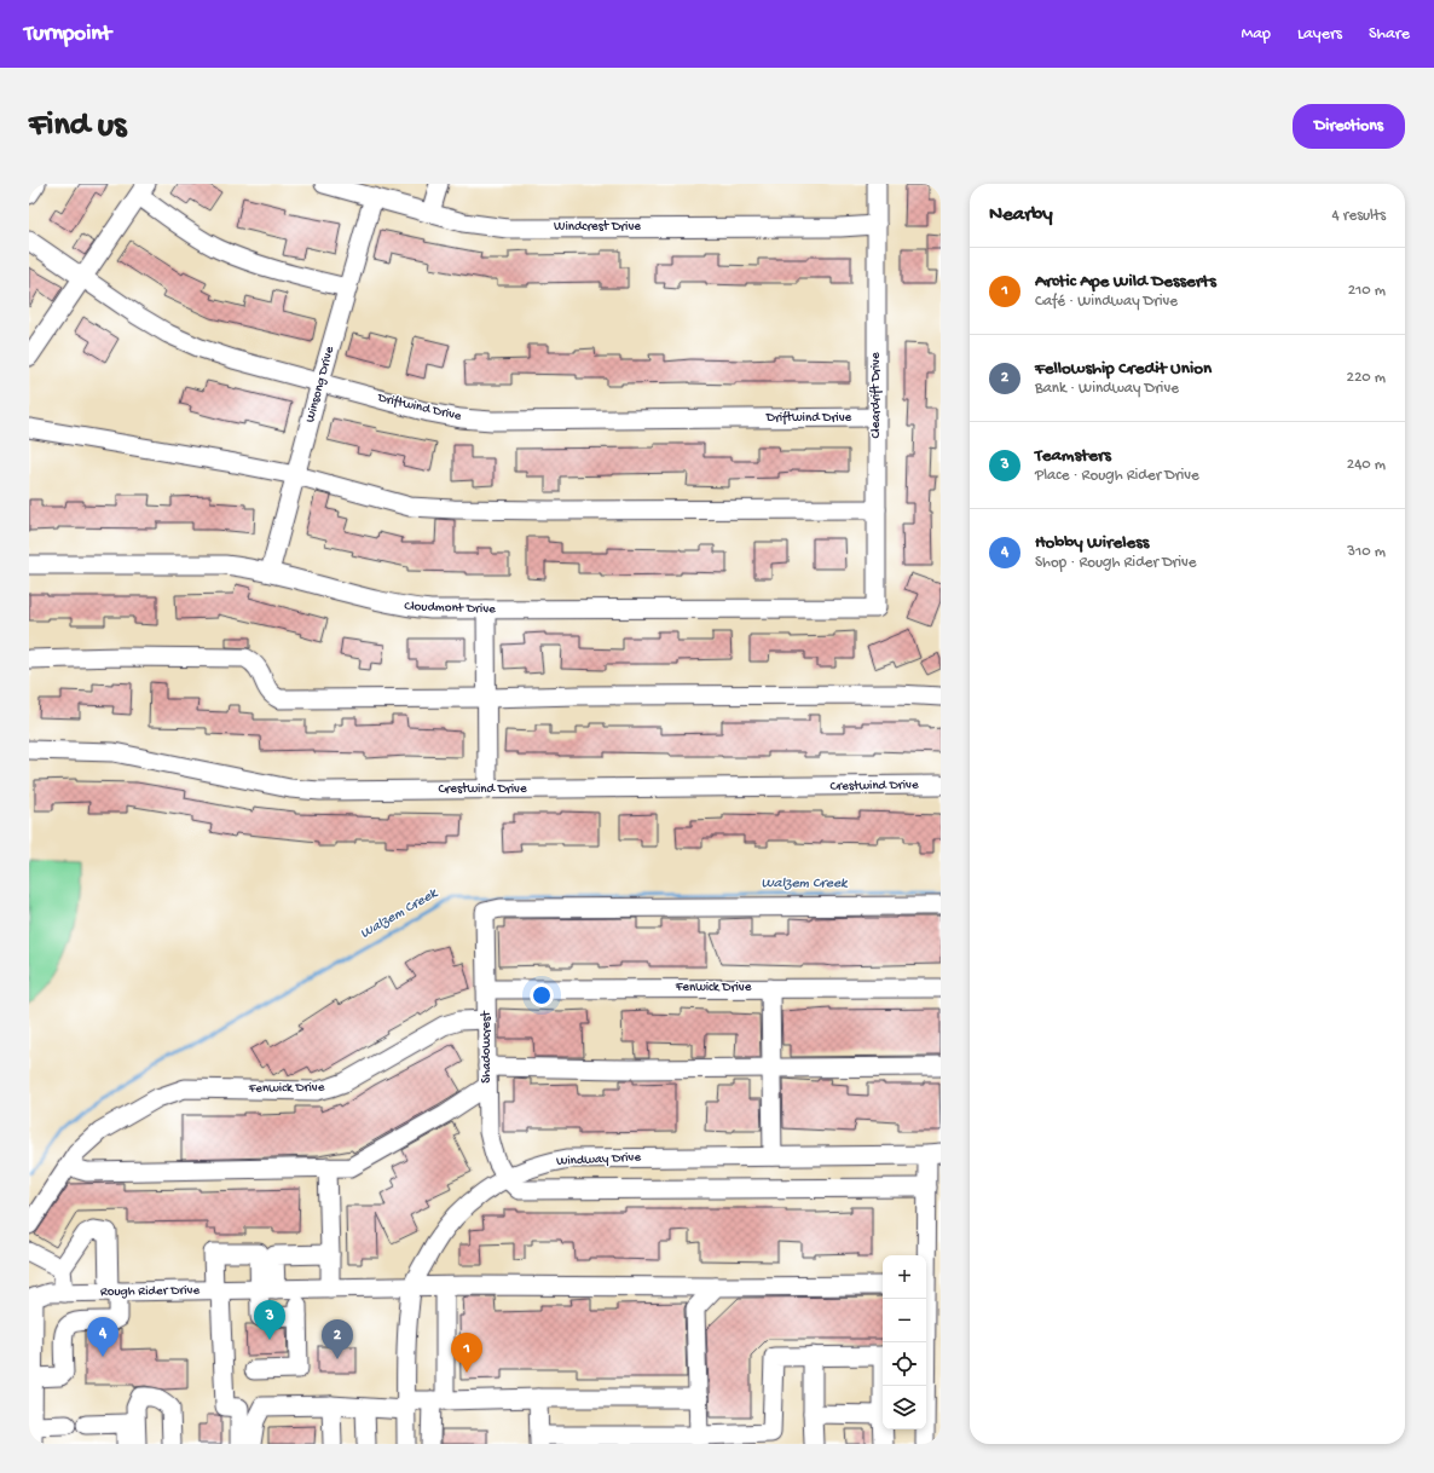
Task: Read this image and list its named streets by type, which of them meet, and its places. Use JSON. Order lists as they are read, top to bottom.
{
  "streets": {
    "street": [
      "Windcrest Drive",
      "Winsong Drive",
      "Cleardrift Drive",
      "Driftwind Drive",
      "Cloudmont Drive",
      "Crestwind Drive",
      "Fenwick Drive",
      "Shadowcrest",
      "Windway Drive",
      "Rough Rider Drive"
    ]
  },
  "crossings": [
    ["Windcrest Drive", "Winsong Drive"],
    ["Windcrest Drive", "Cleardrift Drive"],
    ["Winsong Drive", "Driftwind Drive"],
    ["Winsong Drive", "Cloudmont Drive"],
    ["Cleardrift Drive", "Driftwind Drive"],
    ["Cleardrift Drive", "Cloudmont Drive"],
    ["Fenwick Drive", "Shadowcrest"],
    ["Shadowcrest", "Windway Drive"],
    ["Windway Drive", "Rough Rider Drive"]
  ],
  "water": ["Walzem Creek"],
  "page": {
    "header": "Turnpoint",
    "nav": ["Map", "Layers", "Share"],
    "buttons": "Directions",
    "title": "Find us",
    "heading": ["Nearby", "4 results"],
    "list": [
      {
        "mark": "1",
        "name": "Arctic Ape Wild Desserts",
        "note": "Café · Windway Drive",
        "value": "210 m"
      },
      {
        "mark": "2",
        "name": "Fellowship Credit Union",
        "note": "Bank · Windway Drive",
        "value": "220 m"
      },
      {
        "mark": "3",
        "name": "Teamsters",
        "note": "Place · Rough Rider Drive",
        "value": "240 m"
      },
      {
        "mark": "4",
        "name": "Hobby Wireless",
        "note": "Shop · Rough Rider Drive",
        "value": "310 m"
      }
    ],
    "map_buttons": ["+", "−"],
    "pins": [
      "3",
      "4",
      "2",
      "1"
    ]
  }
}
